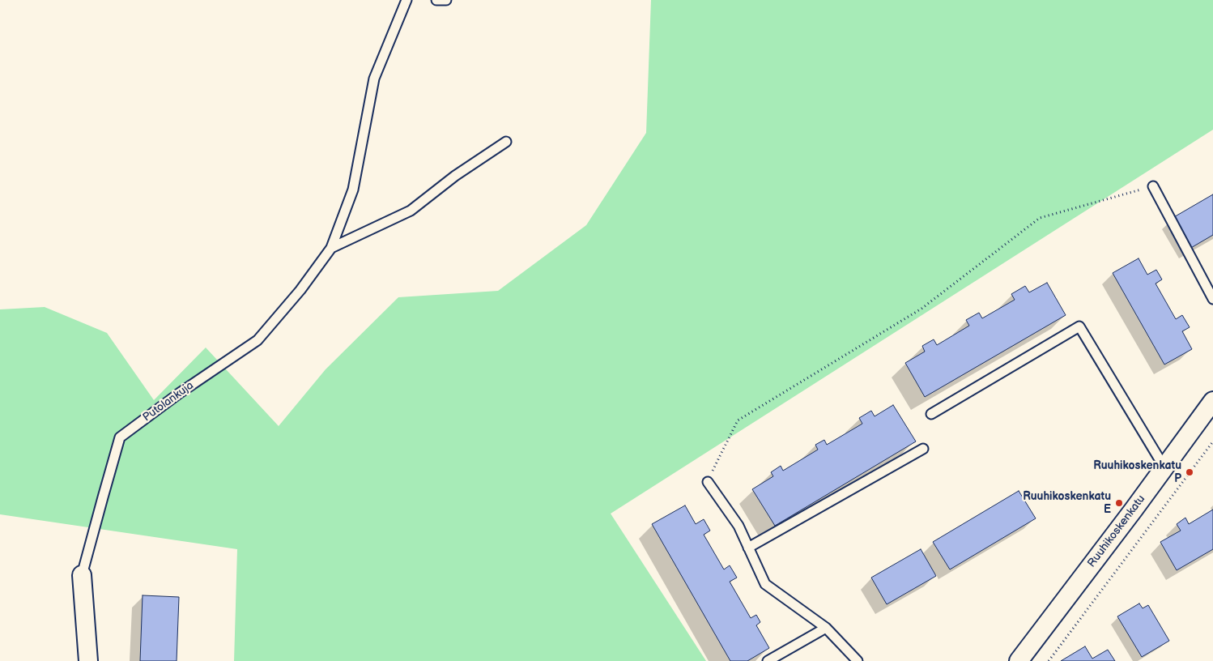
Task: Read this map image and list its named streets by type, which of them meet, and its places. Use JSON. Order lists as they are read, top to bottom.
{
  "streets": {
    "street": ["Putolankuja", "Ruuhikoskenkatu"]
  },
  "places": ["Ruuhikoskenkatu P", "Ruuhikoskenkatu E"]
}
